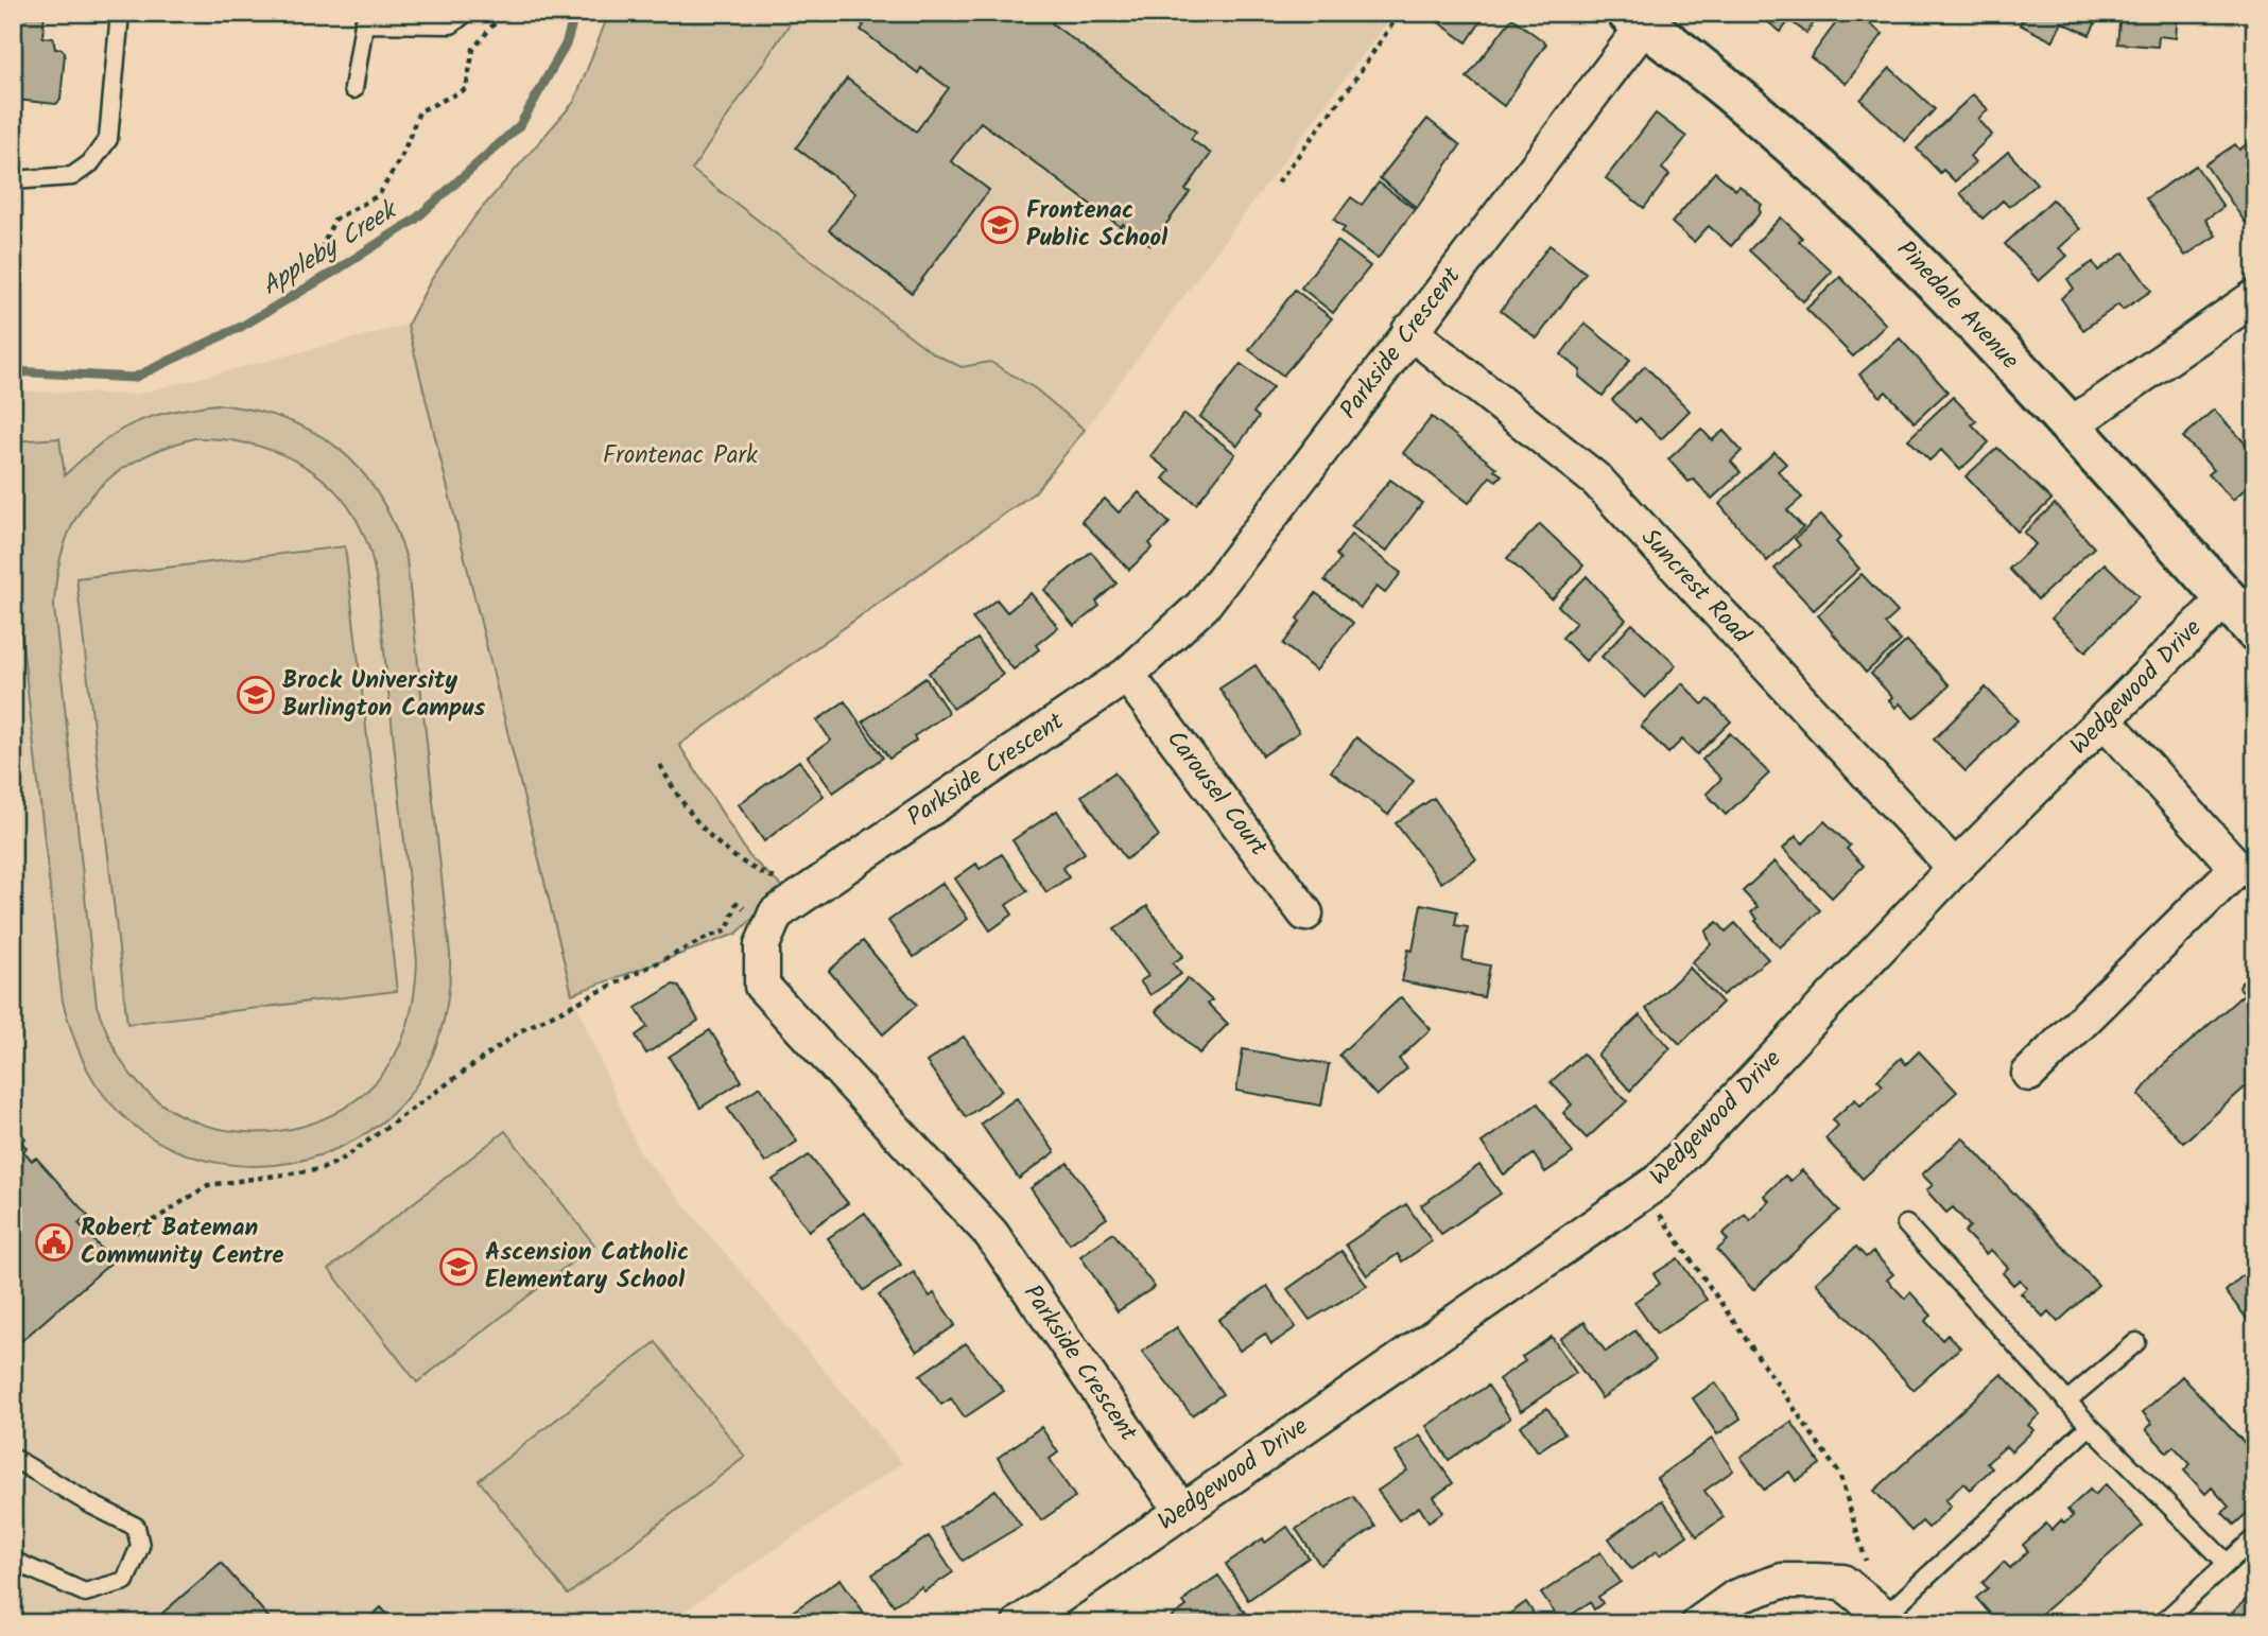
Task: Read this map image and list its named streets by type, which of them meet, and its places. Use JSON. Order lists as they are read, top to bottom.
{
  "streets": {
    "street": [
      "Pinedale Avenue",
      "Parkside Crescent",
      "Suncrest Road",
      "Wedgewood Drive",
      "Carousel Court"
    ]
  },
  "crossings": [
    ["Pinedale Avenue", "Parkside Crescent"],
    ["Pinedale Avenue", "Wedgewood Drive"],
    ["Parkside Crescent", "Suncrest Road"],
    ["Parkside Crescent", "Wedgewood Drive"],
    ["Parkside Crescent", "Carousel Court"],
    ["Suncrest Road", "Wedgewood Drive"]
  ],
  "water": ["Appleby Creek"],
  "parks": ["Frontenac Park"],
  "places": {
    "school or university": ["Frontenac Public School", "Brock University Burlington Campus", "Ascension Catholic Elementary School"],
    "public building": ["Robert Bateman Community Centre"]
  }
}
